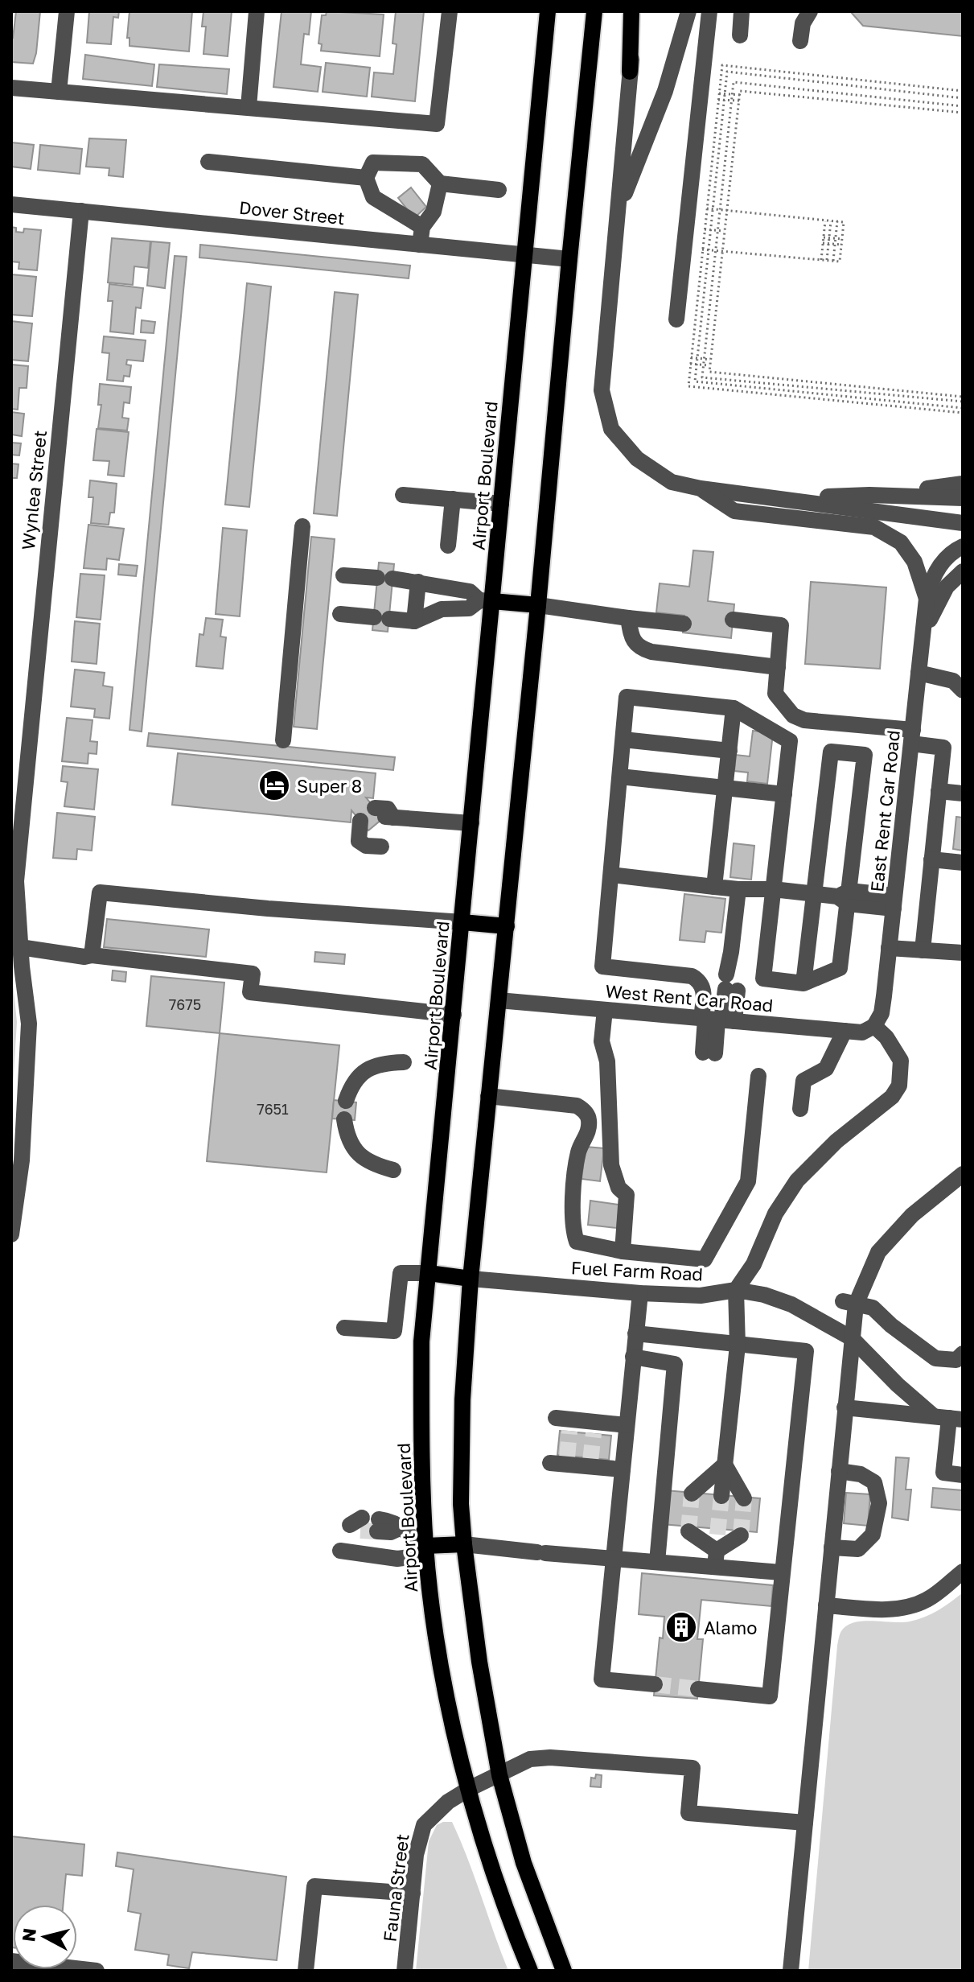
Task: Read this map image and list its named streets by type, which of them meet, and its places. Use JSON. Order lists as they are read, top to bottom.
{
  "streets": {
    "main road": ["Airport Boulevard"],
    "street": [
      "Dover Street",
      "Wynlea Street",
      "East Rent Car Road",
      "West Rent Car Road",
      "Fuel Farm Road",
      "Fauna Street"
    ]
  },
  "crossings": [
    ["Dover Street", "Airport Boulevard"],
    ["Dover Street", "Wynlea Street"],
    ["Airport Boulevard", "Fauna Street"],
    ["East Rent Car Road", "West Rent Car Road"]
  ],
  "places": {
    "hotel": ["Super 8"],
    "building": ["Alamo"]
  },
  "house_numbers": ["7675", "7651"],
  "north": "left"
}
